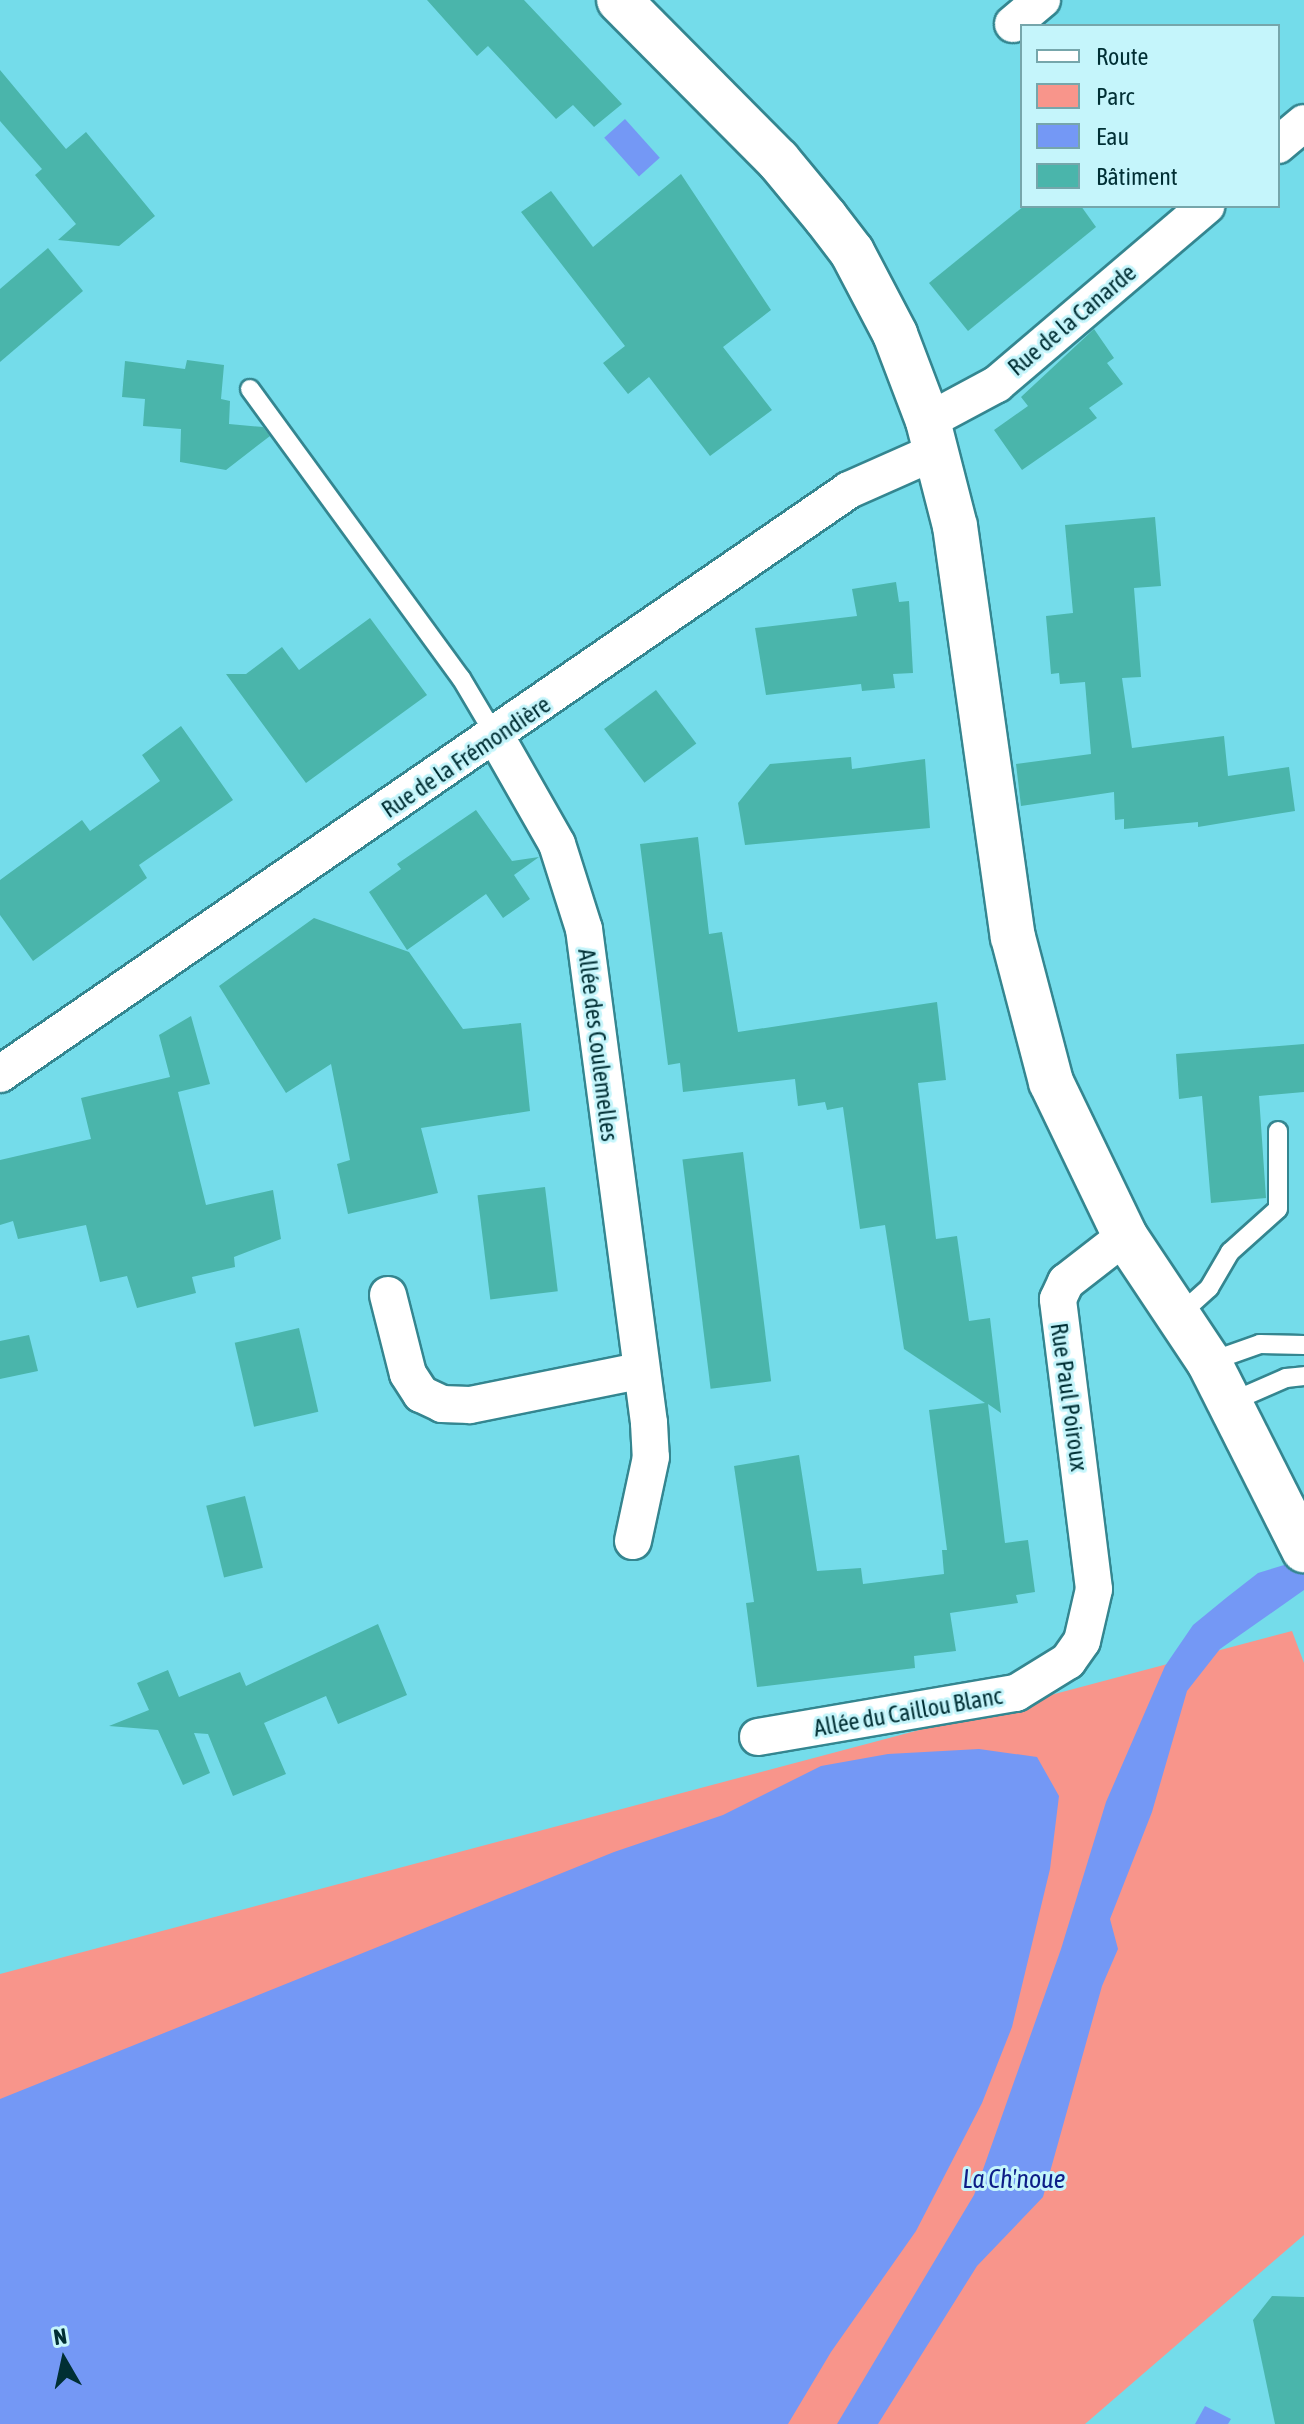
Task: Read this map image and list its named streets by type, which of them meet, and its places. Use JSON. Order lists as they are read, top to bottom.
{
  "streets": {
    "street": [
      "Rue de la Canarde",
      "Rue de la Frémondière",
      "Allée des Coulemelles",
      "Rue Paul Poiroux",
      "Allée du Caillou Blanc"
    ]
  },
  "crossings": [
    ["Rue de la Canarde", "Rue de la Frémondière"],
    ["Rue de la Frémondière", "Allée des Coulemelles"],
    ["Rue Paul Poiroux", "Allée du Caillou Blanc"]
  ],
  "water": ["La Ch'noue"],
  "legend": [
    "Route",
    "Parc",
    "Eau",
    "Bâtiment"
  ],
  "north": "top"
}
